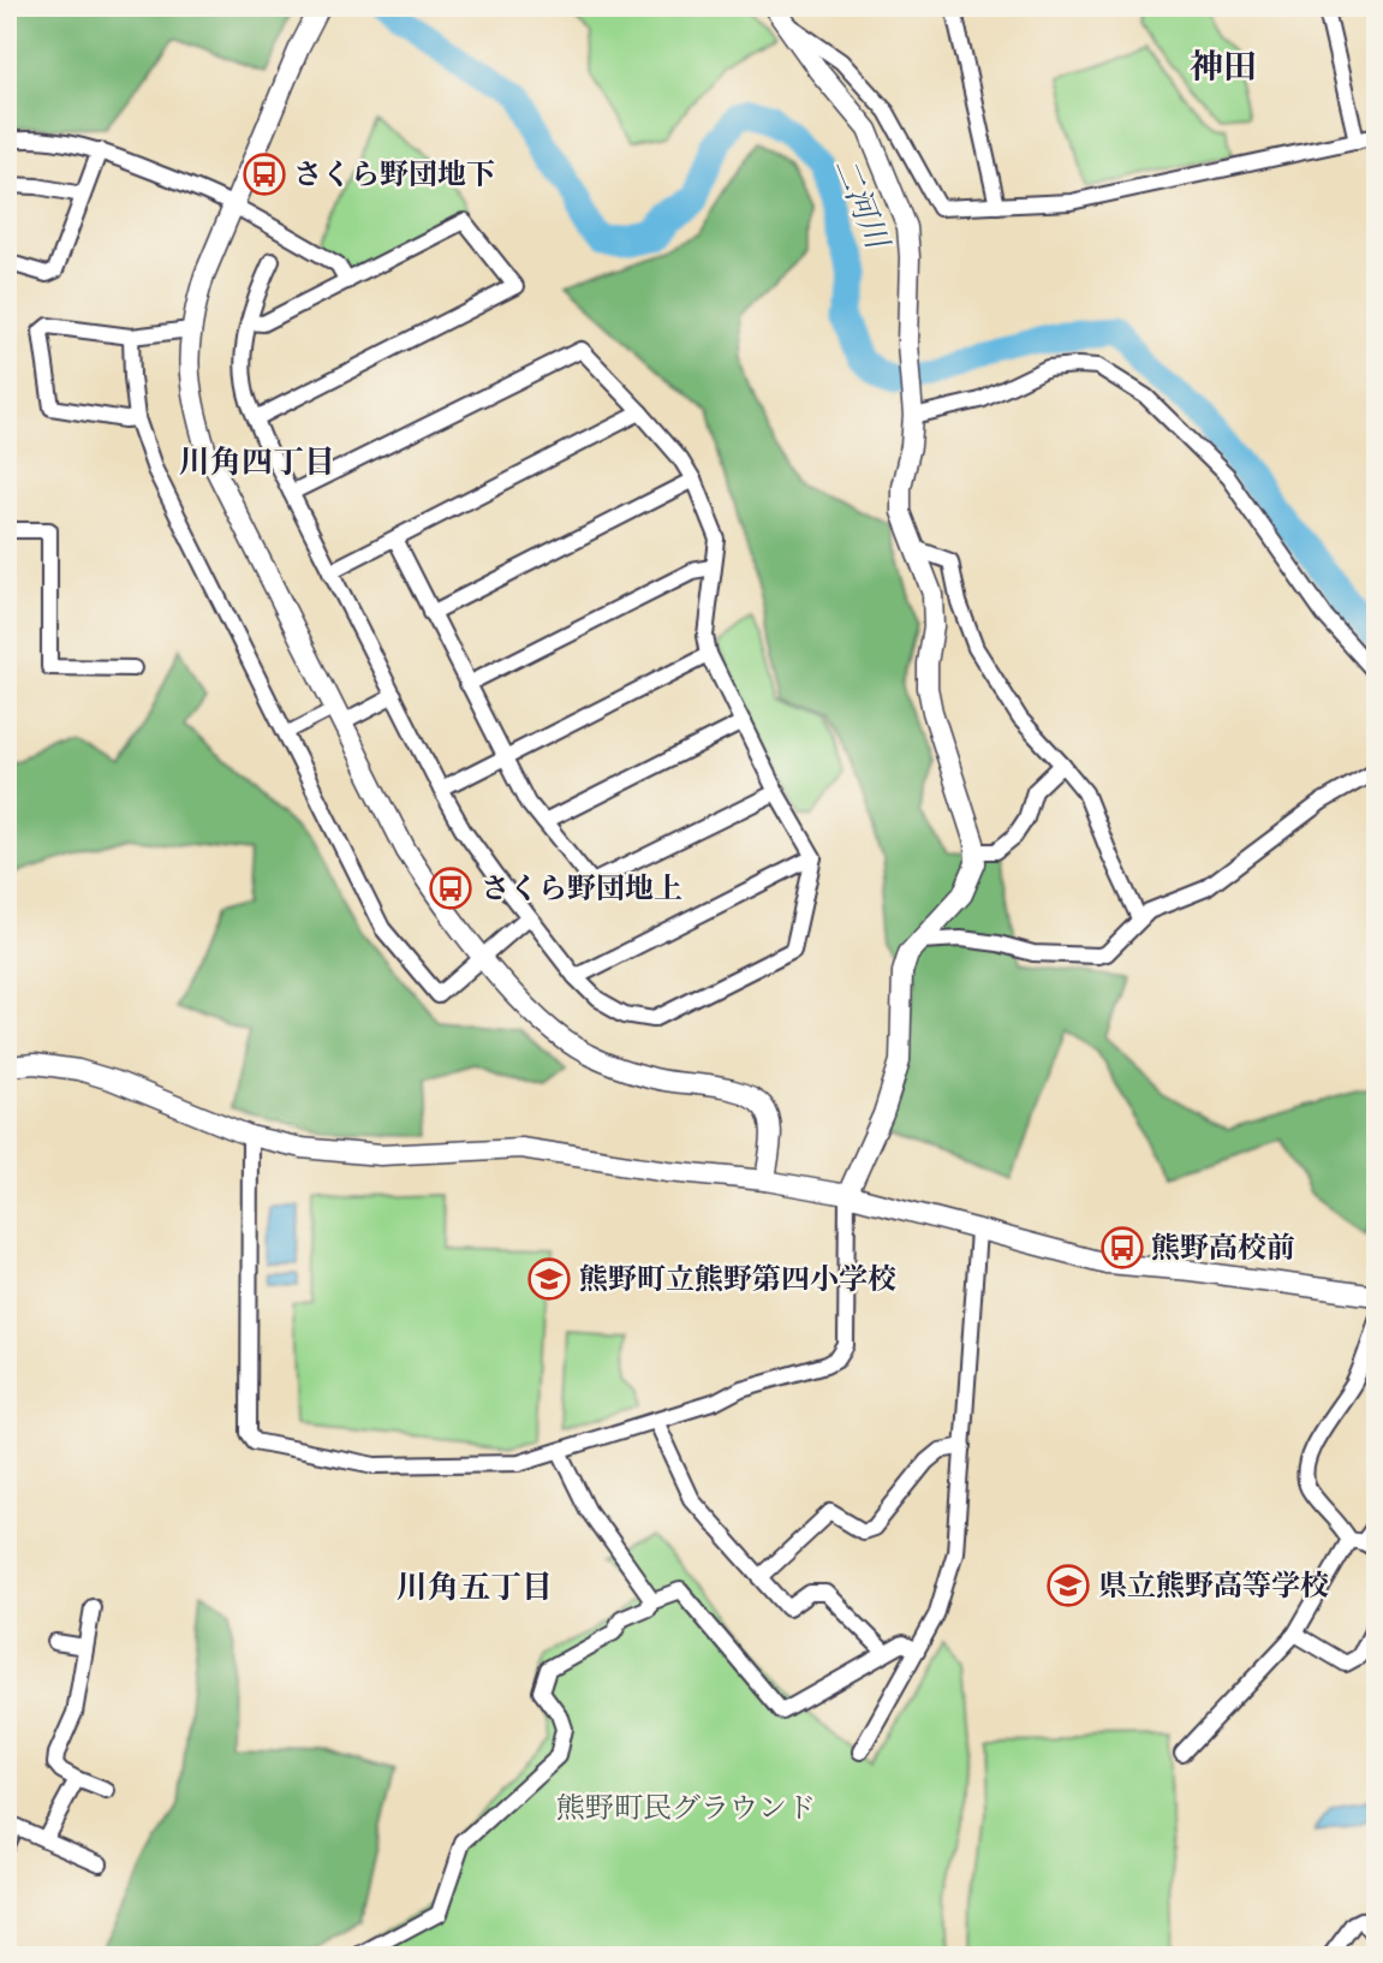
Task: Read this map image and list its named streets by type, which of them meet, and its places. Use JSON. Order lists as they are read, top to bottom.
{
  "districts": ["神田", "川角四丁目", "川角五丁目"],
  "water": ["二河川"],
  "parks": ["熊野町民グラウンド"],
  "places": {
    "bus stop": ["さくら野団地下", "さくら野団地上", "熊野高校前"],
    "school or university": ["熊野町立熊野第四小学校", "県立熊野高等学校"]
  }
}
